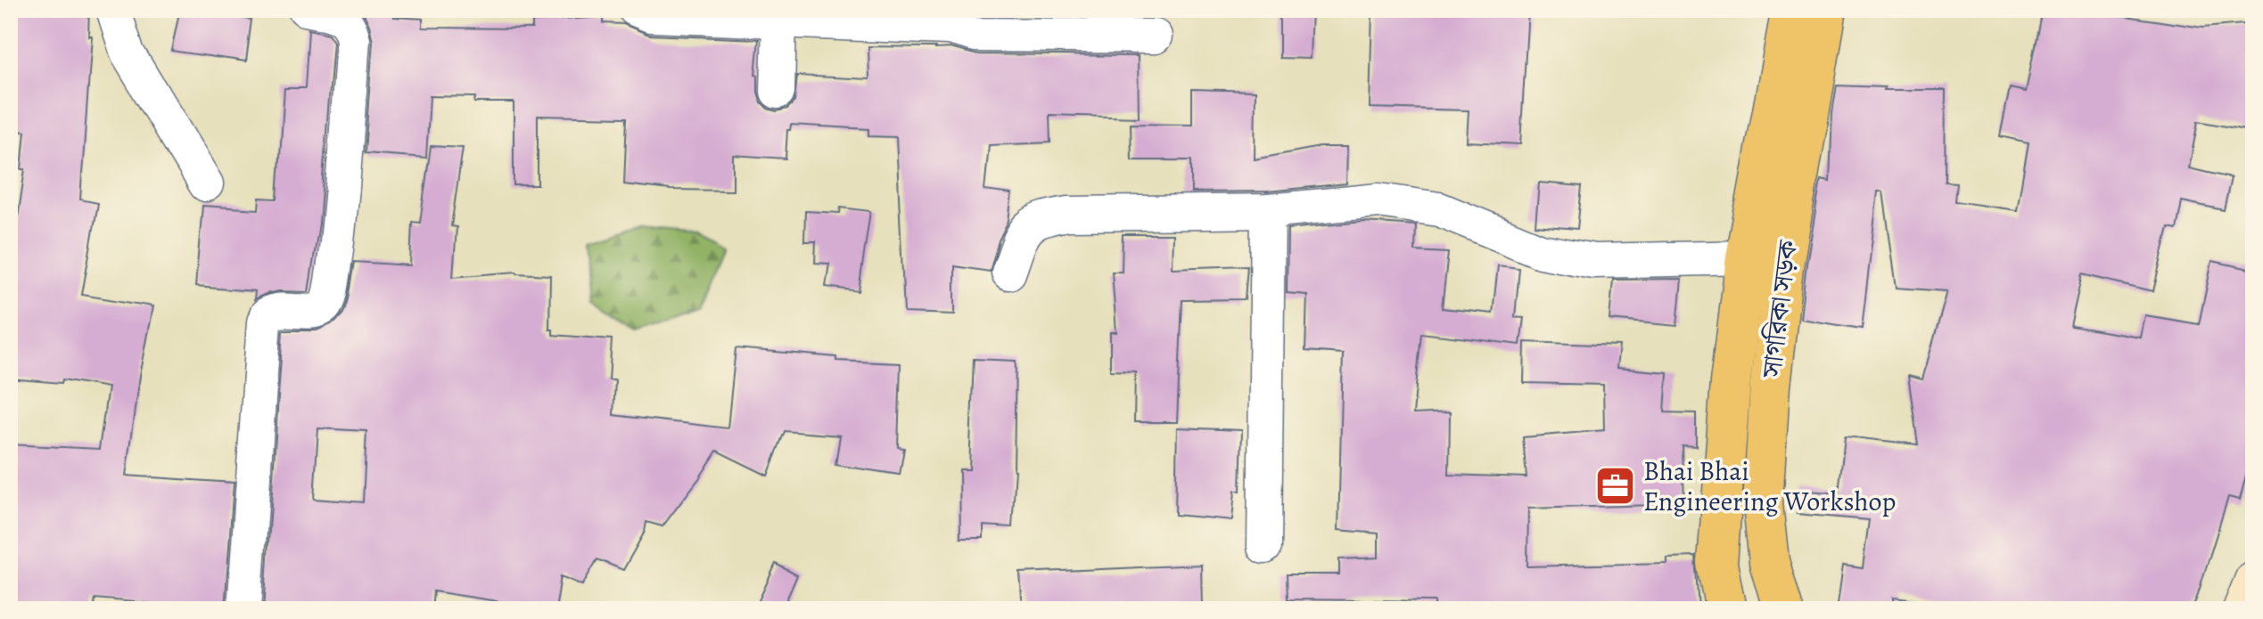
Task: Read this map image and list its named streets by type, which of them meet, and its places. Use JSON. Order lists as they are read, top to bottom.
{
  "streets": {
    "main road": ["সাগরিকা সড়ক"]
  },
  "places": {
    "office": ["Bhai Bhai Engineering Workshop"]
  }
}
